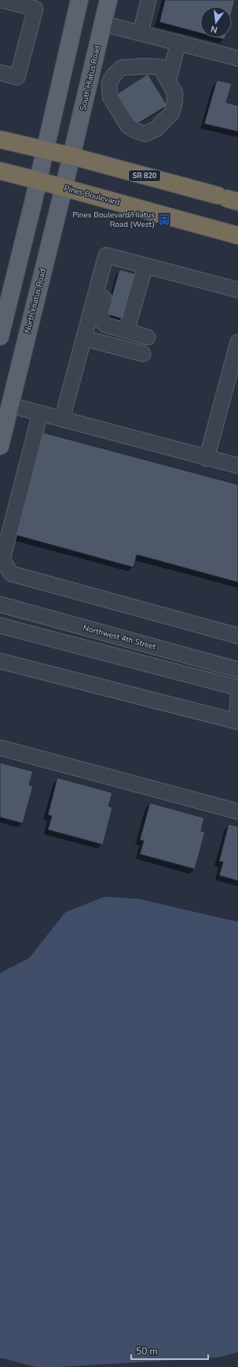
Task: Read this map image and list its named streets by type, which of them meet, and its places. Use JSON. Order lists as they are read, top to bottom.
{
  "streets": {
    "highway": ["SR 820", "Pines Boulevard"],
    "main road": ["South Hiatus Road", "North Hiatus Road"],
    "street": ["Northwest 4th Street"]
  },
  "crossings": [
    ["South Hiatus Road", "SR 820"],
    ["South Hiatus Road", "North Hiatus Road"],
    ["SR 820", "North Hiatus Road"],
    ["Pines Boulevard", "North Hiatus Road"]
  ],
  "places": {
    "bus stop": ["Pines Boulevard/Hiatus Road (West)"]
  },
  "scale_bar": "50 m",
  "north": "bottom"
}
